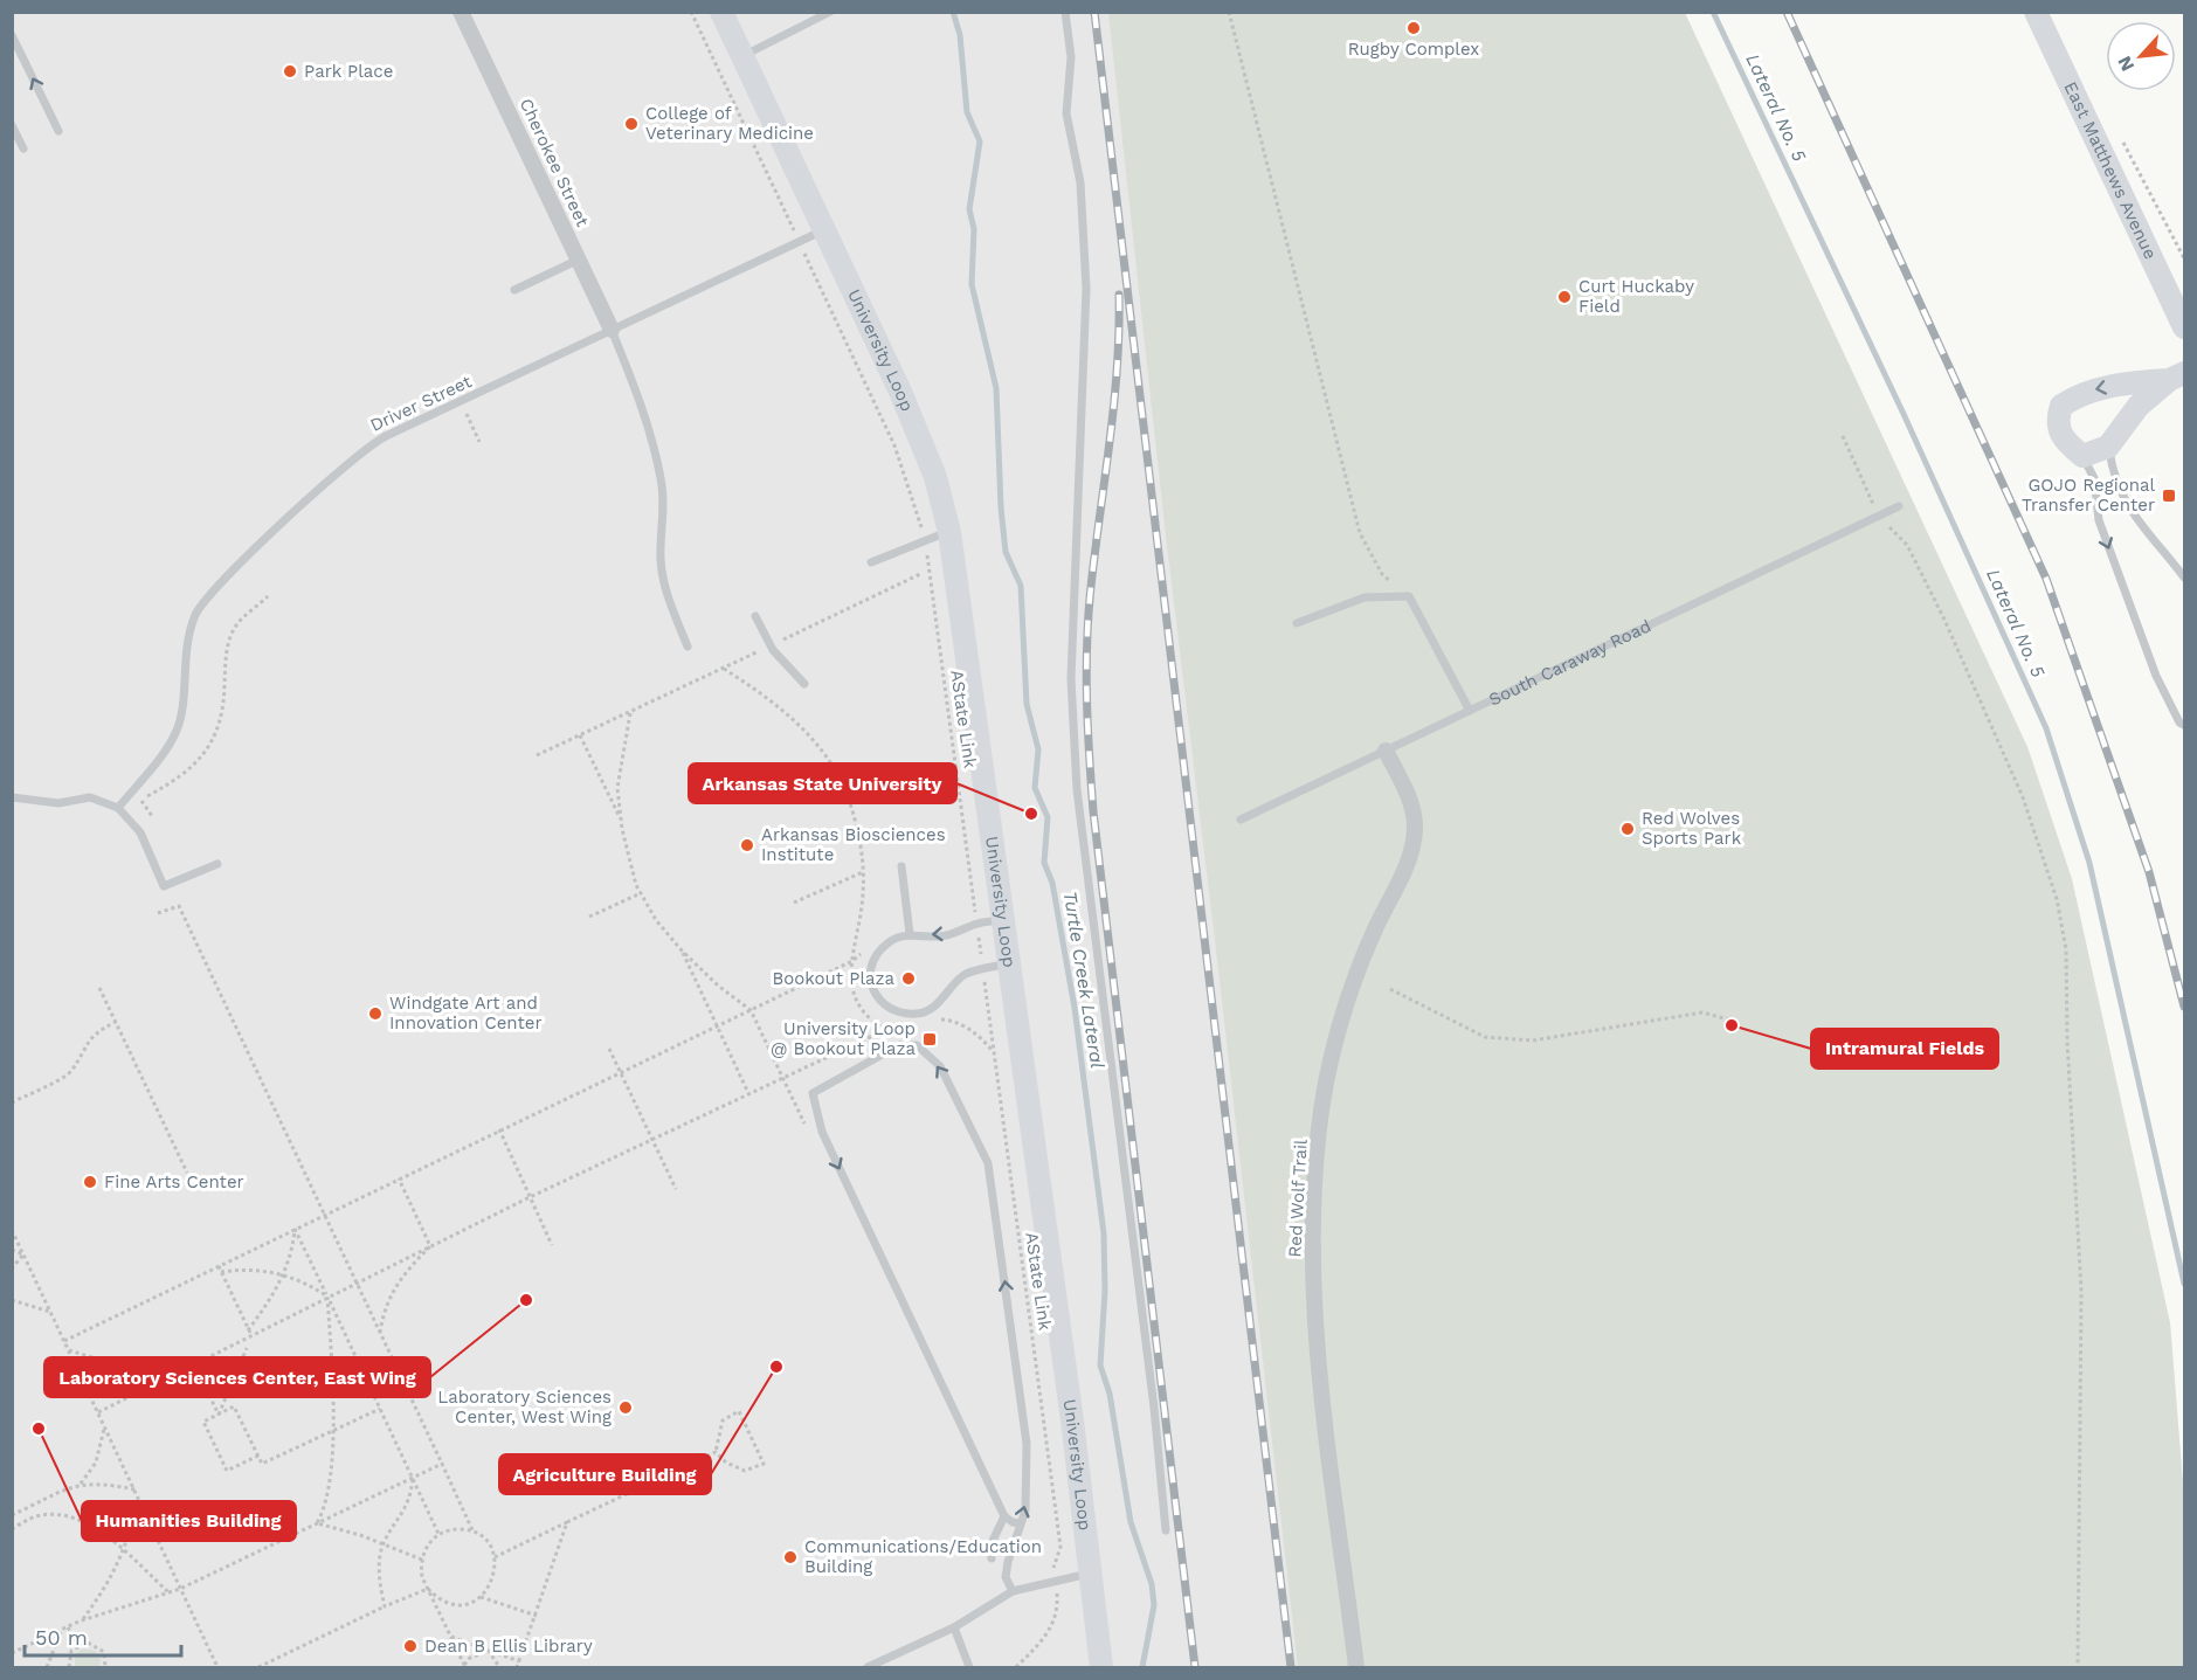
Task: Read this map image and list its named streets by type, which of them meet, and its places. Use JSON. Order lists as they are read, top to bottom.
{
  "streets": {
    "street": [
      "Cherokee Street",
      "East Matthews Avenue",
      "University Loop",
      "Red Wolf Trail"
    ],
    "lane": ["Driver Street", "South Caraway Road"],
    "path": ["AState Link"]
  },
  "crossings": [
    ["Cherokee Street", "Driver Street"],
    ["University Loop", "Driver Street"],
    ["Driver Street", "AState Link"],
    ["South Caraway Road", "Red Wolf Trail"]
  ],
  "water": ["Lateral No. 5", "Turtle Creek Lateral"],
  "places": {
    "other": [
      "Rugby Complex",
      "Park Place",
      "College of Veterinary Medicine",
      "Curt Huckaby Field",
      "Arkansas State University",
      "Red Wolves Sports Park",
      "Arkansas Biosciences Institute",
      "Bookout Plaza",
      "Windgate Art and Innovation Center",
      "Intramural Fields",
      "Fine Arts Center",
      "Laboratory Sciences Center, East Wing",
      "Agriculture Building",
      "Laboratory Sciences Center, West Wing",
      "Humanities Building",
      "Communications/Education Building",
      "Dean B Ellis Library"
    ],
    "transit": ["GOJO Regional Transfer Center", "University Loop @ Bookout Plaza"]
  },
  "scale_bar": "50 m",
  "north": "bottom left"
}
